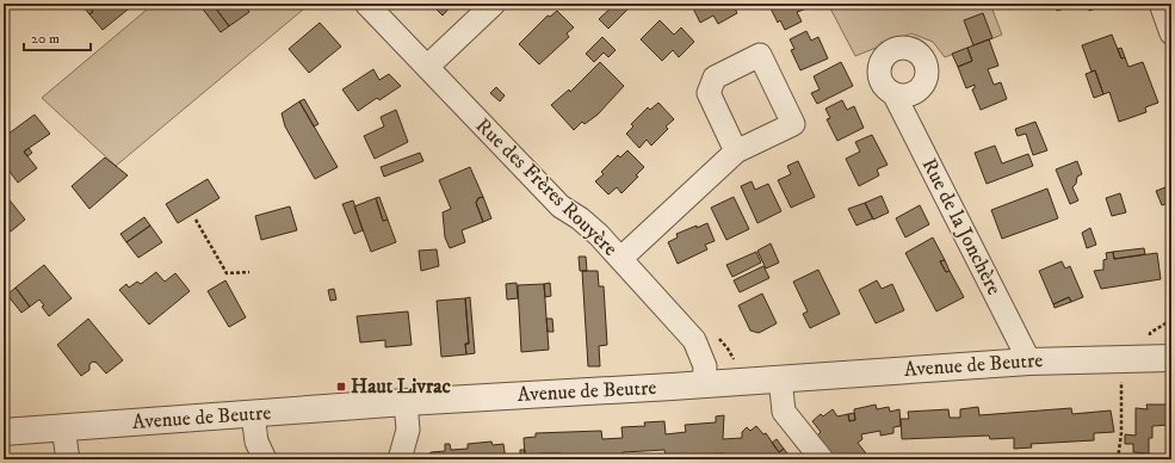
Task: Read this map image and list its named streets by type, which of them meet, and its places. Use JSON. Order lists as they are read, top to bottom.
{
  "streets": {
    "street": ["Rue des Frères Rouyère", "Rue de la Jonchère", "Avenue de Beutre"]
  },
  "crossings": [
    ["Rue des Frères Rouyère", "Avenue de Beutre"],
    ["Rue de la Jonchère", "Avenue de Beutre"]
  ],
  "places": {
    "transit": ["Haut Livrac"]
  },
  "scale_bar": "20 m"
}
